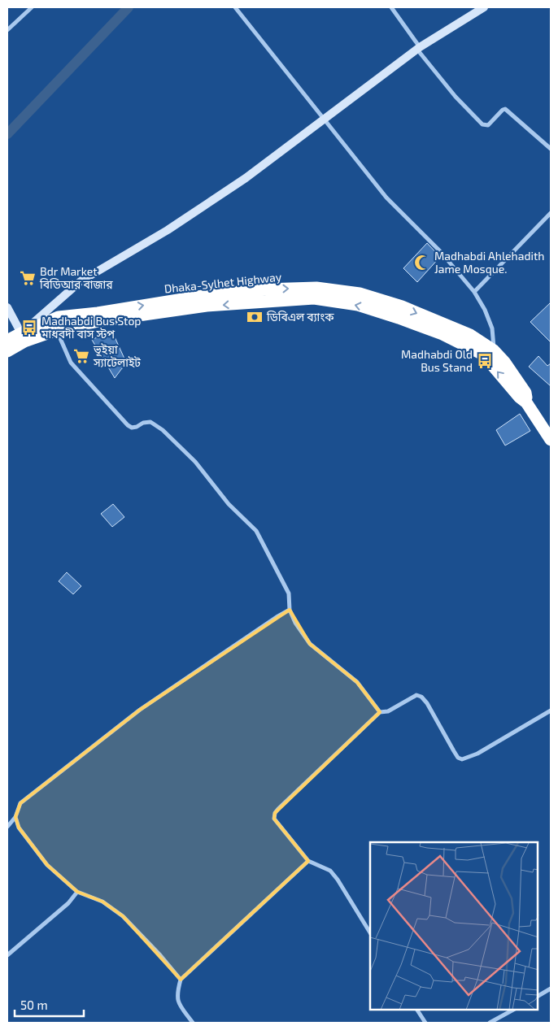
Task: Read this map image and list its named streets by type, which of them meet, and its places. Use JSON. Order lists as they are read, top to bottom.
{
  "streets": {
    "highway": ["Dhaka-Sylhet Highway"]
  },
  "places": {
    "mosque": ["Madhabdi Ahlehadith Jame Mosque."],
    "supermarket": ["Bdr Market বিডিআর বাজার", "ভূইয়া স্যাটেলাইট"],
    "bank": ["ডিবিএল ব্যাংক"],
    "bus stop": ["Madhabdi Bus Stop মাধবদী বাস স্টপ", "Madhabdi Old Bus Stand"]
  },
  "scale_bar": "50 m"
}
